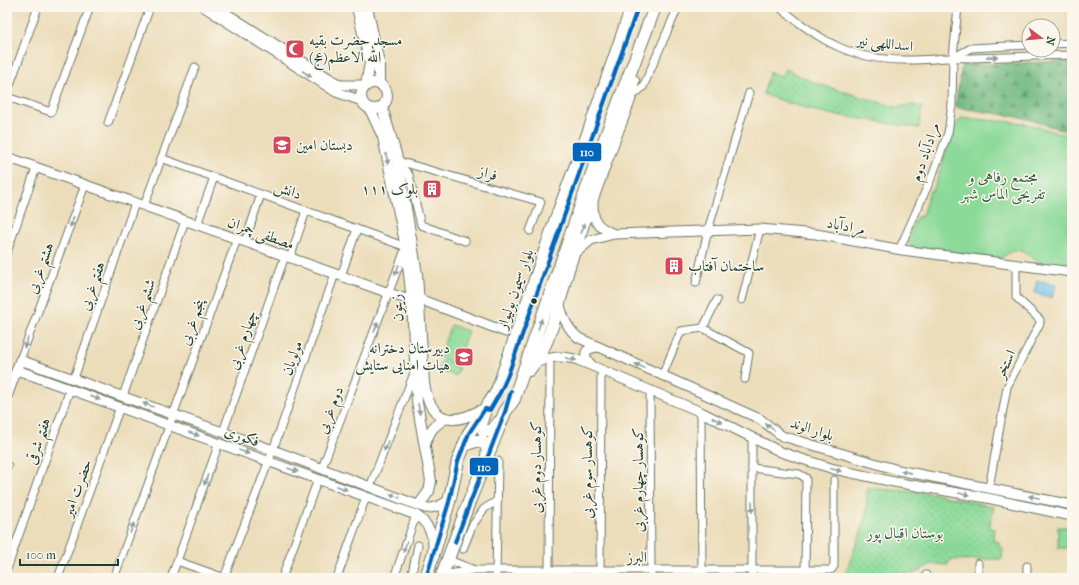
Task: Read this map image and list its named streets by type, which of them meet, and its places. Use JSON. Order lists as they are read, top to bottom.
{
  "streets": {
    "main road": ["بلوار سیمون بولیوار", "زیتون"],
    "street": [
      "اسداللهی نیر",
      "مرادآباد دوم",
      "فراز",
      "دانش",
      "مرادآباد",
      "مصطفی چمران",
      "هشتم غربی",
      "هفتم غربی",
      "ششم غربی",
      "پنجم غربی",
      "چهارم غربی",
      "مولویان",
      "استخر",
      "دوم غربی",
      "بلوار الوند",
      "فکوری",
      "هفتم شرقی",
      "کوهسار دوم غربی",
      "کوهسار سوم غربی",
      "کوهسار چهارم غربی",
      "حضرت امیر",
      "البرز"
    ]
  },
  "crossings": [
    ["اسداللهی نیر", "مرادآباد دوم"],
    ["مرادآباد دوم", "مرادآباد"],
    ["فراز", "زیتون"],
    ["دانش", "هفتم غربی"],
    ["دانش", "زیتون"],
    ["دانش", "پنجم غربی"],
    ["دانش", "چهارم غربی"],
    ["دانش", "مولویان"],
    ["دانش", "دوم غربی"],
    ["مرادآباد", "استخر"],
    ["مصطفی چمران", "هشتم غربی"],
    ["مصطفی چمران", "هفتم غربی"],
    ["مصطفی چمران", "ششم غربی"],
    ["مصطفی چمران", "زیتون"],
    ["مصطفی چمران", "پنجم غربی"],
    ["مصطفی چمران", "چهارم غربی"],
    ["مصطفی چمران", "مولویان"],
    ["مصطفی چمران", "دوم غربی"],
    ["هشتم غربی", "فکوری"],
    ["هفتم غربی", "فکوری"],
    ["بلوار سیمون بولیوار", "فکوری"],
    ["ششم غربی", "فکوری"],
    ["زیتون", "دوم غربی"],
    ["زیتون", "فکوری"],
    ["پنجم غربی", "فکوری"],
    ["چهارم غربی", "فکوری"],
    ["مولویان", "فکوری"],
    ["استخر", "بلوار الوند"],
    ["دوم غربی", "فکوری"],
    ["بلوار الوند", "کوهسار چهارم غربی"],
    ["فکوری", "هفتم شرقی"],
    ["فکوری", "حضرت امیر"],
    ["کوهسار دوم غربی", "البرز"],
    ["کوهسار سوم غربی", "البرز"],
    ["کوهسار چهارم غربی", "البرز"]
  ],
  "parks": ["مجتمع رفاهی و تفریحی الماس شهر", "بوستان اقبال پور"],
  "places": {
    "mosque": ["مسجد حضرت بقیه الله الاعظم(عج)"],
    "school or university": ["دبستان امین", "دبیرستان دخترانه هیات امنایی ستایش"],
    "building": ["بلوک ۱۱۱", "ساختمان آفتاب"]
  },
  "lines": ["transit line 110"],
  "scale_bar": "100 m",
  "north": "right"
}
